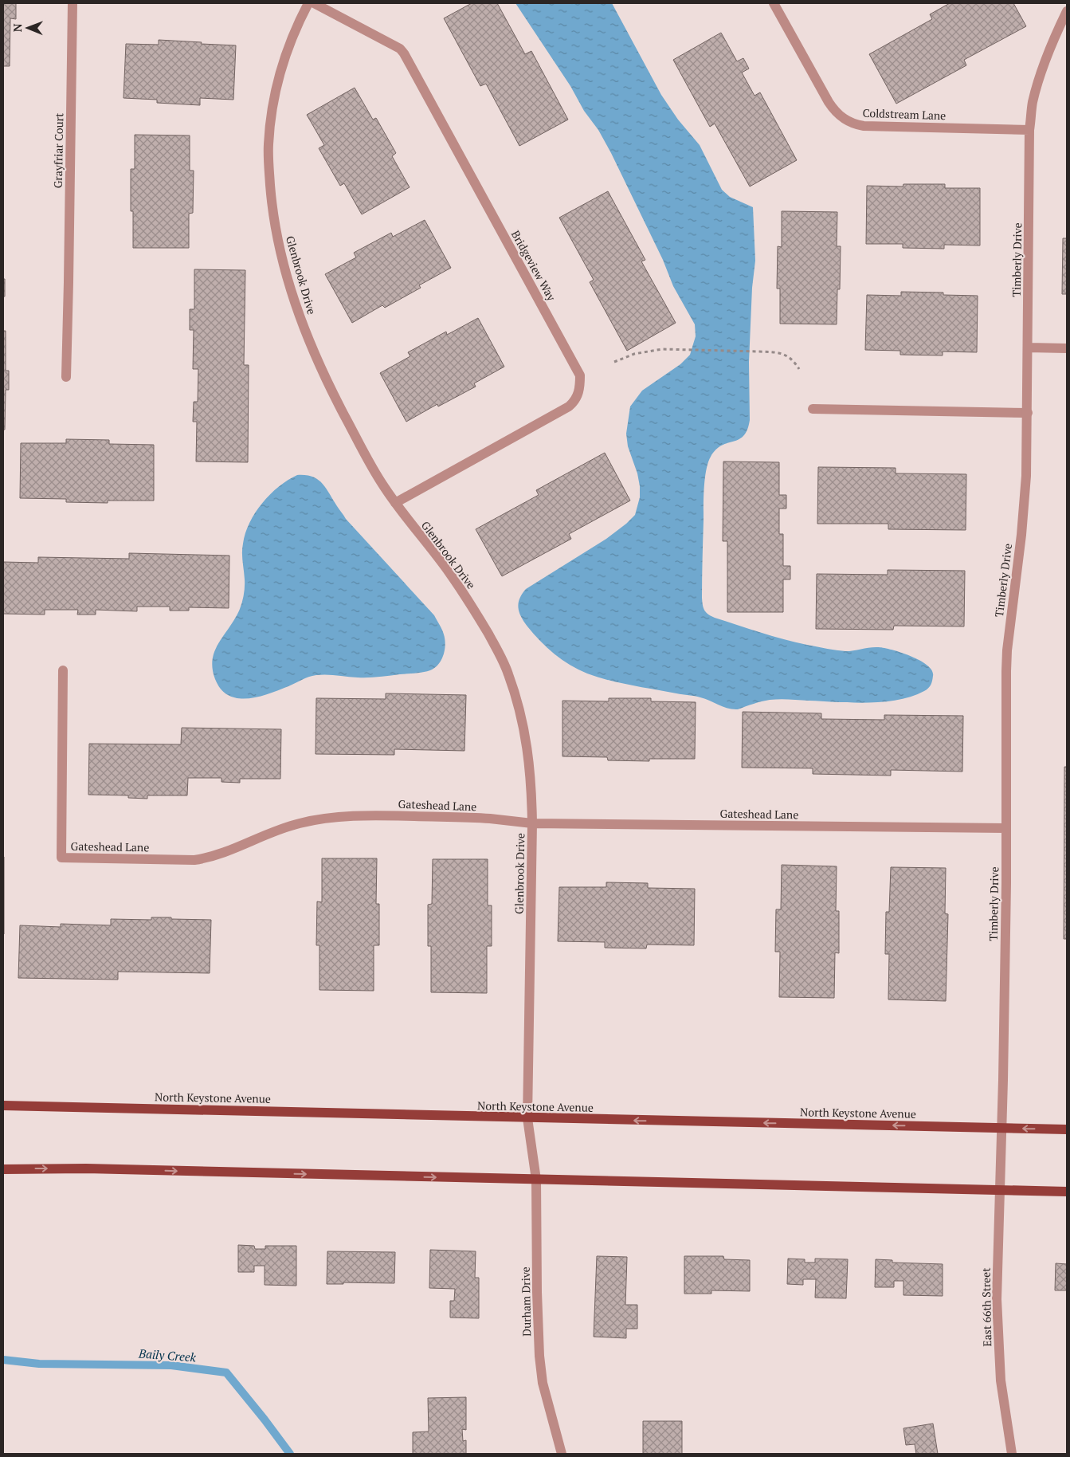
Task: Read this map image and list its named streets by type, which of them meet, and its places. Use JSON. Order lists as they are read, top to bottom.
{
  "streets": {
    "main road": ["North Keystone Avenue"],
    "street": [
      "Coldstream Lane",
      "Grayfriar Court",
      "Timberly Drive",
      "Bridgeview Way",
      "Glenbrook Drive",
      "Gateshead Lane",
      "Durham Drive",
      "East 66th Street"
    ]
  },
  "crossings": [
    ["Coldstream Lane", "Timberly Drive"],
    ["Timberly Drive", "Gateshead Lane"],
    ["Timberly Drive", "North Keystone Avenue"],
    ["Timberly Drive", "East 66th Street"],
    ["Bridgeview Way", "Glenbrook Drive"],
    ["Glenbrook Drive", "Gateshead Lane"],
    ["Glenbrook Drive", "North Keystone Avenue"],
    ["Glenbrook Drive", "Durham Drive"]
  ],
  "water": ["Baily Creek"],
  "north": "left"
}
